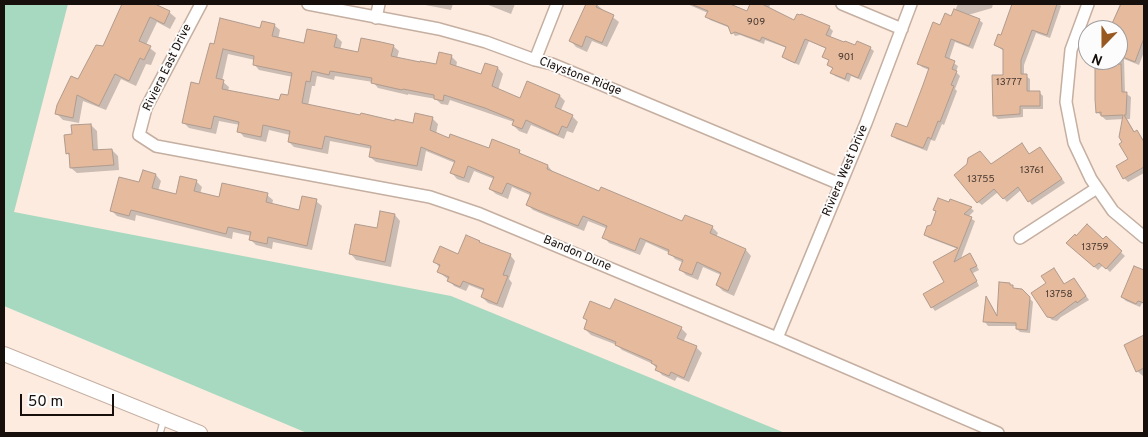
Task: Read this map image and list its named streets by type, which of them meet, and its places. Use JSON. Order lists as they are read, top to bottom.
{
  "streets": {
    "street": [
      "Riviera East Drive",
      "Claystone Ridge",
      "Riviera West Drive",
      "Bandon Dune"
    ]
  },
  "crossings": [
    ["Riviera East Drive", "Bandon Dune"],
    ["Claystone Ridge", "Riviera West Drive"],
    ["Riviera West Drive", "Bandon Dune"]
  ],
  "house_numbers": [
    "909",
    "901",
    "13777",
    "13761",
    "13755",
    "13759",
    "13758"
  ],
  "scale_bar": "50 m",
  "north": "bottom"
}
